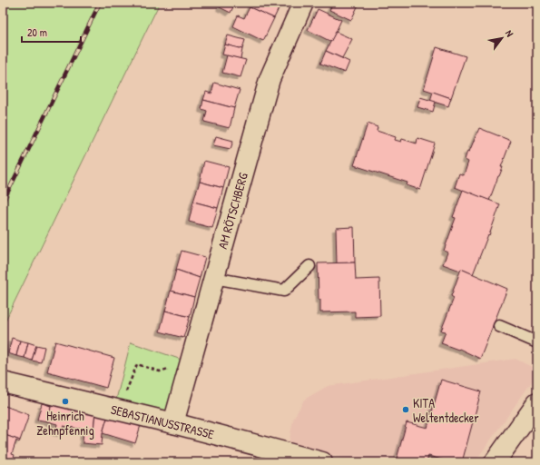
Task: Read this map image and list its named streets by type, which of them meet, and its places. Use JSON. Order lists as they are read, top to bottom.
{
  "streets": {
    "street": ["AM RÖTSCHBERG", "SEBASTIANUSSTRASSE"]
  },
  "crossings": [
    ["AM RÖTSCHBERG", "SEBASTIANUSSTRASSE"]
  ],
  "places": ["Heinrich Zehnpfennig", "KITA Weltentdecker"],
  "scale_bar": "20 m",
  "north": "top right"
}
